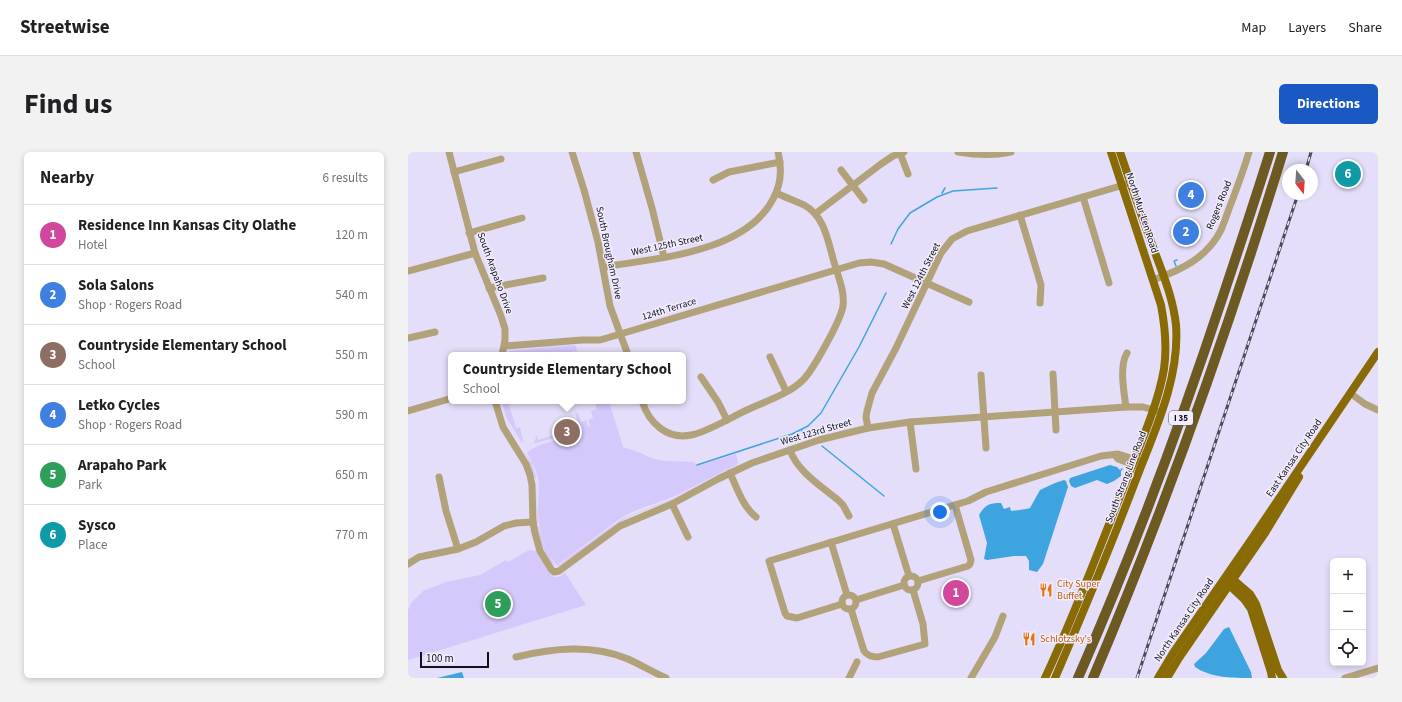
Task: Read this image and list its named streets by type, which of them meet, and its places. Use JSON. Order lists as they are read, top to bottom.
{
  "streets": {
    "highway": ["I 35"],
    "main road": [
      "North Mur-Len Road",
      "East Kansas City Road",
      "South Strang Line Road",
      "North Kansas City Road"
    ],
    "street": [
      "Rogers Road",
      "West 125th Street",
      "South Brougham Drive",
      "South Arapaho Drive",
      "West 124th Street",
      "124th Terrace",
      "West 123rd Street"
    ]
  },
  "crossings": [
    ["Rogers Road", "North Mur-Len Road"],
    ["Rogers Road", "South Strang Line Road"],
    ["North Mur-Len Road", "West 124th Street"],
    ["North Mur-Len Road", "South Strang Line Road"],
    ["West 125th Street", "South Brougham Drive"],
    ["South Brougham Drive", "124th Terrace"],
    ["South Arapaho Drive", "124th Terrace"],
    ["West 124th Street", "124th Terrace"],
    ["West 124th Street", "West 123rd Street"],
    ["West 123rd Street", "South Strang Line Road"],
    ["East Kansas City Road", "North Kansas City Road"]
  ],
  "places": {
    "restaurant": ["City Super Buffet", "Schlotzsky's"]
  },
  "scale_bar": "100 m",
  "north": "bottom",
  "page": {
    "header": "Streetwise",
    "nav": ["Map", "Layers", "Share"],
    "title": "Find us",
    "buttons": "Directions",
    "heading": ["Nearby", "6 results"],
    "pins": [
      "6",
      "4",
      "2",
      "3",
      "1",
      "5"
    ],
    "list": [
      {
        "mark": "1",
        "name": "Residence Inn Kansas City Olathe",
        "note": "Hotel",
        "value": "120 m"
      },
      {
        "mark": "2",
        "name": "Sola Salons",
        "note": "Shop · Rogers Road",
        "value": "540 m"
      },
      {
        "mark": "3",
        "name": "Countryside Elementary School",
        "note": "School",
        "value": "550 m"
      },
      {
        "mark": "4",
        "name": "Letko Cycles",
        "note": "Shop · Rogers Road",
        "value": "590 m"
      },
      {
        "mark": "5",
        "name": "Arapaho Park",
        "note": "Park",
        "value": "650 m"
      },
      {
        "mark": "6",
        "name": "Sysco",
        "note": "Place",
        "value": "770 m"
      }
    ],
    "popup": ["Countryside Elementary School", "School"],
    "map_buttons": ["+", "−"],
    "scale": "100 m"
  }
}
